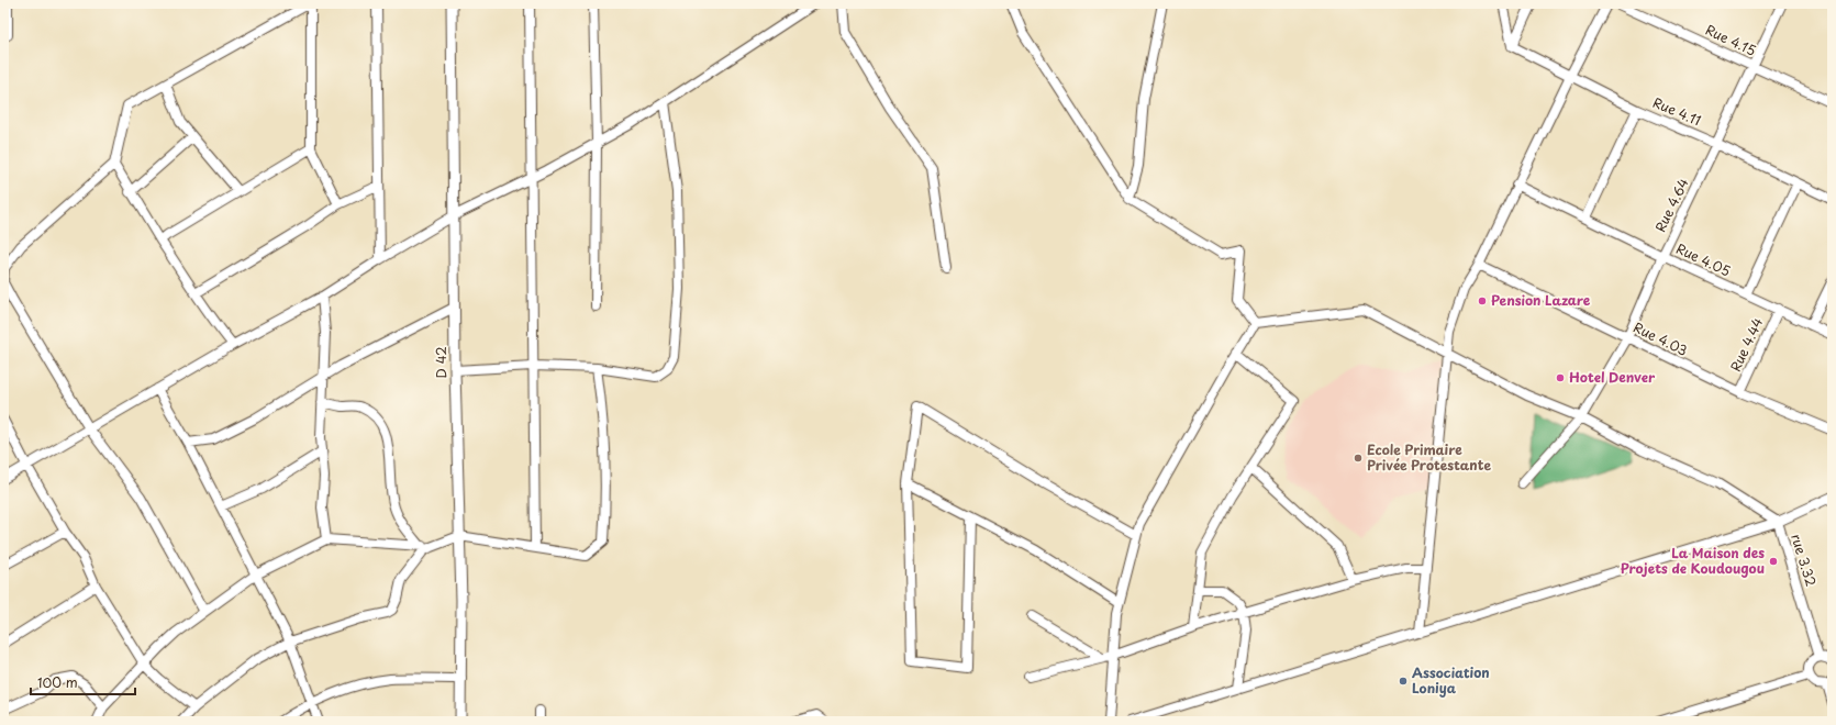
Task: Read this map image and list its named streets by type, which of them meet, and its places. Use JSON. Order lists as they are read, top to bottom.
{
  "streets": {
    "street": [
      "Rue 4.15",
      "Rue 4.11",
      "Rue 4.64",
      "Rue 4.05",
      "Rue 4.03",
      "Rue 4.44",
      "D 42",
      "rue 3.32"
    ]
  },
  "crossings": [
    ["Rue 4.15", "Rue 4.64"],
    ["Rue 4.11", "Rue 4.64"],
    ["Rue 4.64", "Rue 4.05"],
    ["Rue 4.64", "Rue 4.03"],
    ["Rue 4.05", "Rue 4.44"],
    ["Rue 4.03", "Rue 4.44"]
  ],
  "places": [
    "Pension Lazare",
    "Hotel Denver",
    "Ecole Primaire Privée Protestante",
    "La Maison des Projets de Koudougou",
    "Association Loniya"
  ],
  "scale_bar": "100 m"
}
